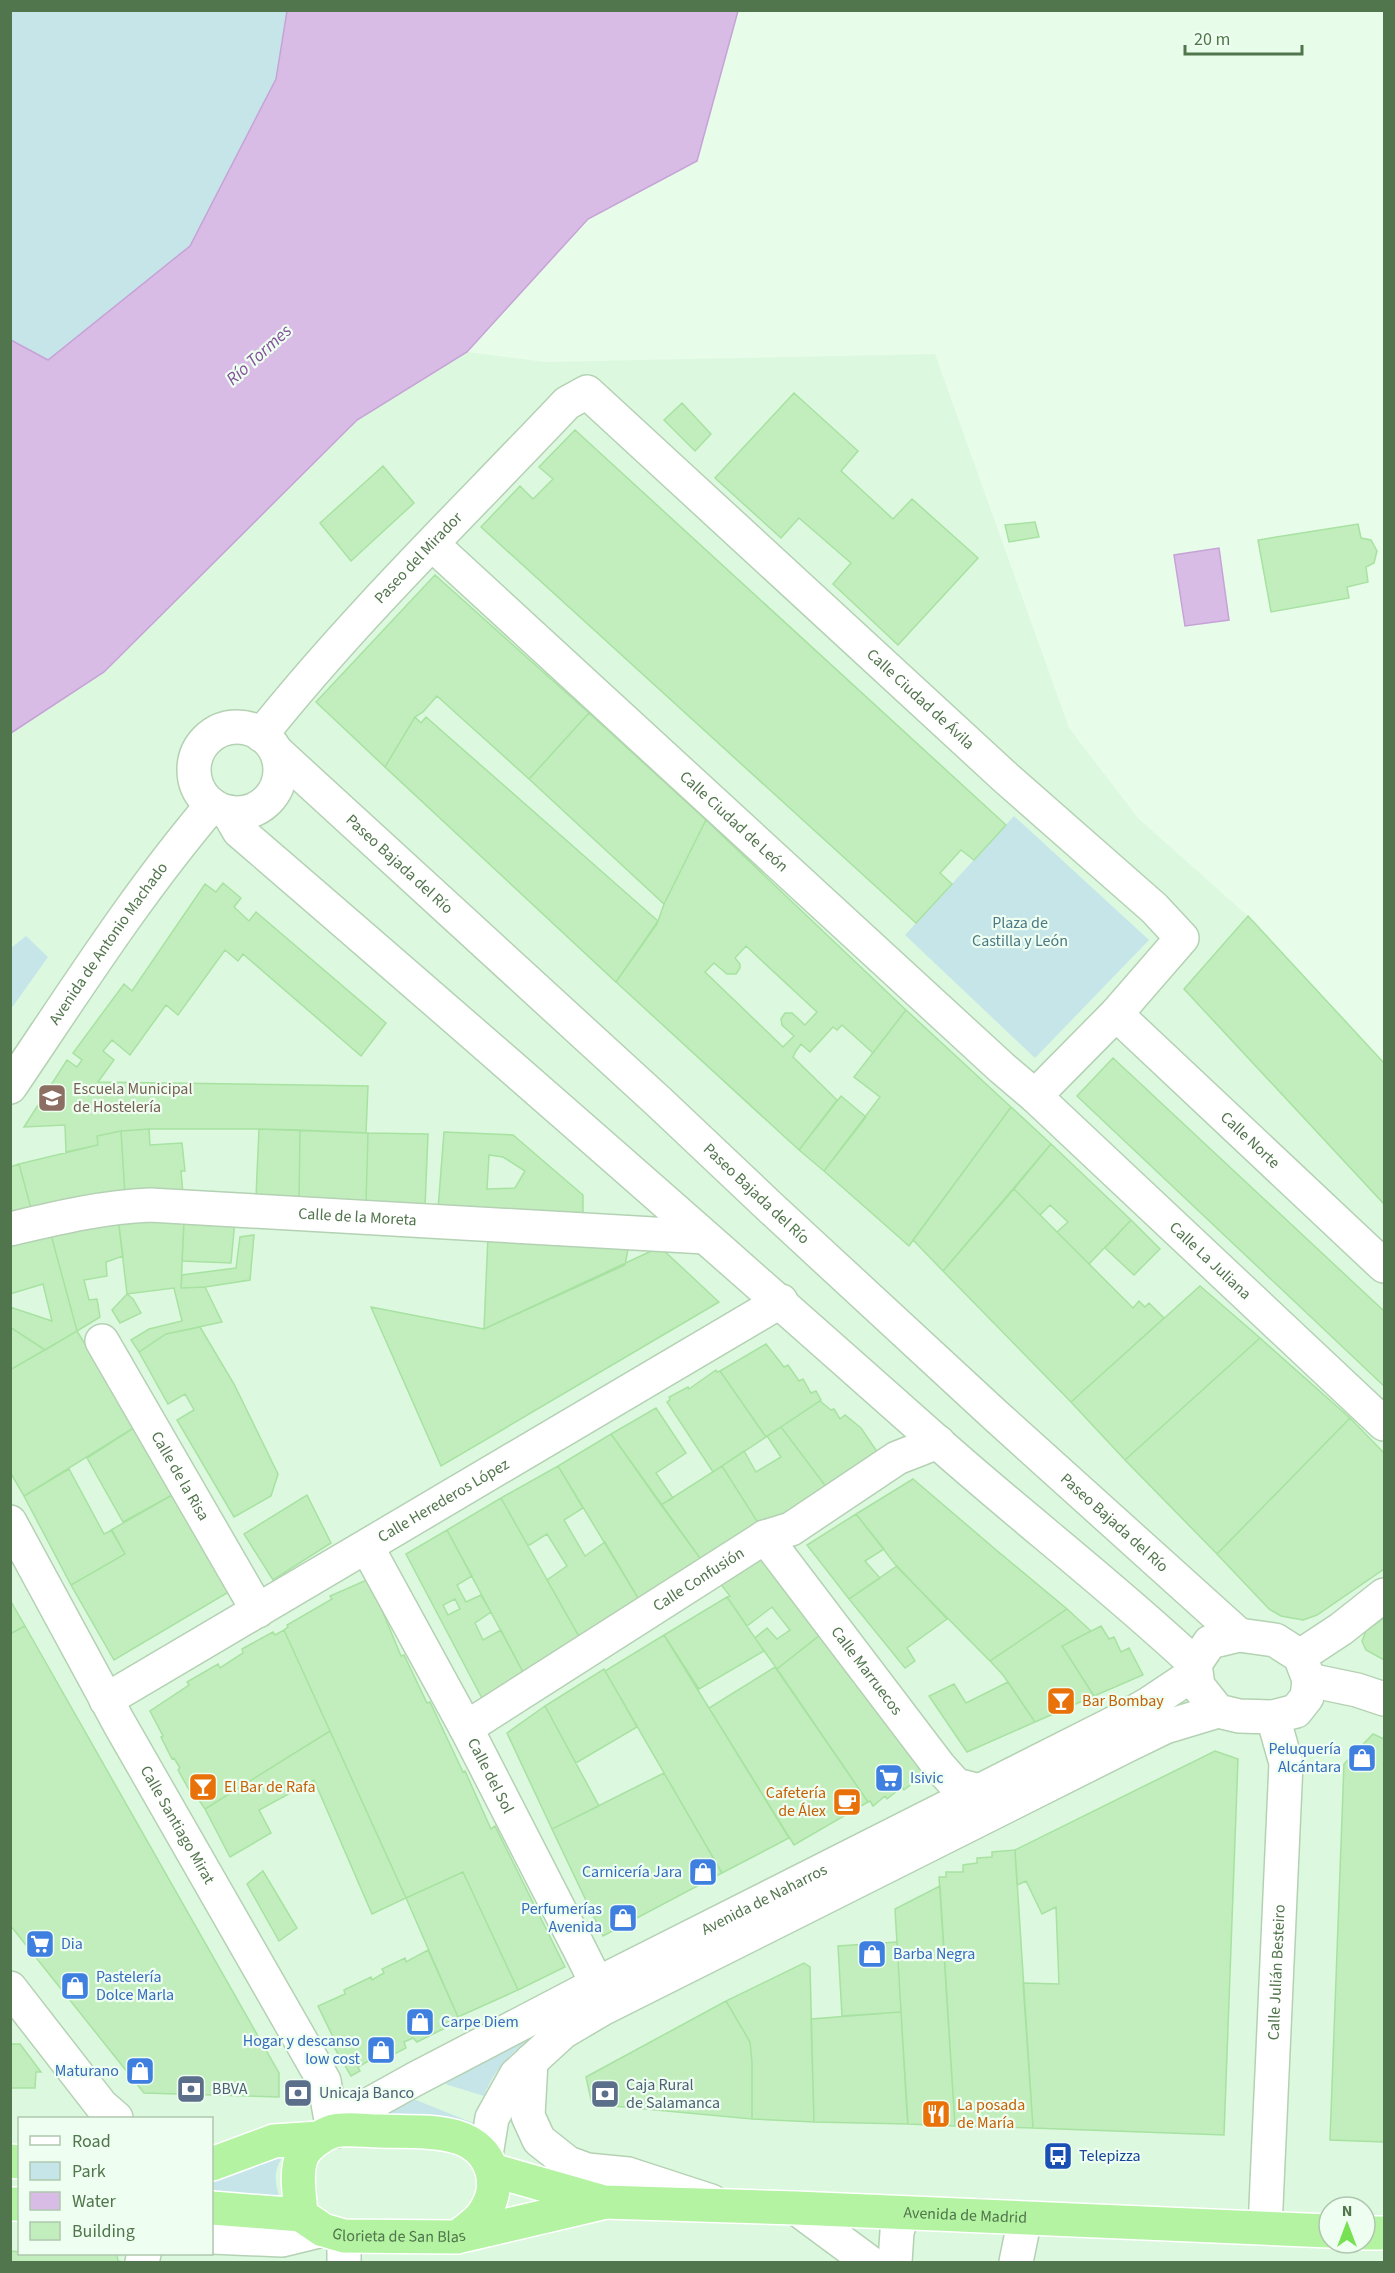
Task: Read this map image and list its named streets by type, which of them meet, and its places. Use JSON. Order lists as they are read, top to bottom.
{
  "streets": {
    "highway": ["Avenida de Madrid", "Glorieta de San Blas"],
    "street": [
      "Paseo del Mirador",
      "Calle Ciudad de Ávila",
      "Calle Ciudad de León",
      "Paseo Bajada del Río",
      "Avenida de Antonio Machado",
      "Calle Norte",
      "Calle de la Moreta",
      "Calle La Juliana",
      "Calle de la Risa",
      "Calle Herederos López",
      "Calle Confusión",
      "Calle Marruecos",
      "Calle del Sol",
      "Calle Santiago Mirat",
      "Avenida de Naharros",
      "Calle Julián Besteiro"
    ]
  },
  "crossings": [
    ["Paseo del Mirador", "Calle Ciudad de Ávila"],
    ["Paseo del Mirador", "Calle Ciudad de León"],
    ["Paseo del Mirador", "Paseo Bajada del Río"],
    ["Paseo del Mirador", "Avenida de Antonio Machado"],
    ["Calle Ciudad de Ávila", "Calle Norte"],
    ["Calle Ciudad de León", "Calle La Juliana"],
    ["Paseo Bajada del Río", "Avenida de Antonio Machado"],
    ["Paseo Bajada del Río", "Avenida de Naharros"],
    ["Paseo Bajada del Río", "Calle Julián Besteiro"],
    ["Calle de la Risa", "Calle Herederos López"],
    ["Calle Herederos López", "Calle del Sol"],
    ["Calle Herederos López", "Calle Santiago Mirat"],
    ["Calle Confusión", "Calle Marruecos"],
    ["Calle Confusión", "Calle del Sol"],
    ["Calle Marruecos", "Avenida de Naharros"],
    ["Calle del Sol", "Avenida de Naharros"],
    ["Calle Santiago Mirat", "Avenida de Naharros"],
    ["Avenida de Naharros", "Calle Julián Besteiro"],
    ["Avenida de Naharros", "Avenida de Madrid"],
    ["Avenida de Naharros", "Glorieta de San Blas"],
    ["Calle Julián Besteiro", "Avenida de Madrid"],
    ["Avenida de Madrid", "Glorieta de San Blas"]
  ],
  "water": ["Río Tormes"],
  "parks": ["Plaza de Castilla y León"],
  "places": {
    "school or university": ["Escuela Municipal de Hostelería"],
    "bar": ["Bar Bombay", "El Bar de Rafa"],
    "shop": [
      "Peluquería Alcántara",
      "Carnicería Jara",
      "Perfumerías Avenida",
      "Barba Negra",
      "Pastelería Dolce Marla",
      "Carpe Diem",
      "Hogar y descanso low cost",
      "Maturano"
    ],
    "supermarket": ["Isivic", "Dia"],
    "cafe": ["Cafetería de Álex"],
    "bank": ["BBVA", "Unicaja Banco", "Caja Rural de Salamanca"],
    "restaurant": ["La posada de María"],
    "bus stop": ["Telepizza"]
  },
  "legend": [
    "Road",
    "Park",
    "Water",
    "Building"
  ],
  "scale_bar": "20 m",
  "north": "top"
}
